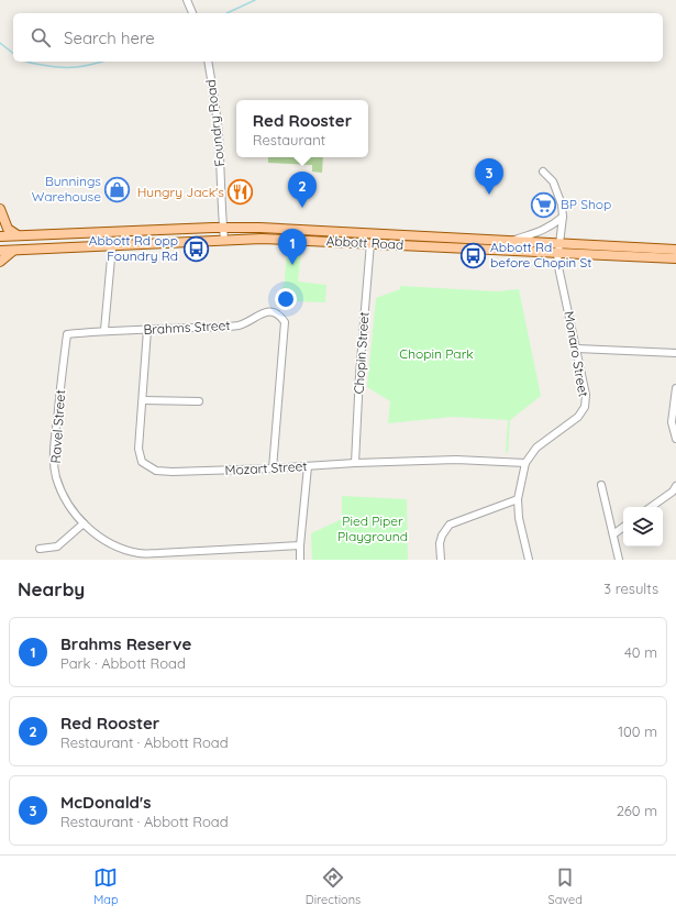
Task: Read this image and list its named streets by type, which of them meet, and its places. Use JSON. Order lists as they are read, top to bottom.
{
  "streets": {
    "main road": ["Abbott Road"],
    "street": [
      "Foundry Road",
      "Brahms Street",
      "Chopin Street",
      "Monaro Street",
      "Ravel Street",
      "Mozart Street"
    ]
  },
  "crossings": [
    ["Foundry Road", "Abbott Road"],
    ["Abbott Road", "Chopin Street"],
    ["Abbott Road", "Monaro Street"],
    ["Brahms Street", "Ravel Street"],
    ["Brahms Street", "Mozart Street"],
    ["Chopin Street", "Mozart Street"],
    ["Monaro Street", "Mozart Street"]
  ],
  "parks": ["Chopin Park", "Pied Piper Playground"],
  "places": {
    "shop": ["Bunnings Warehouse"],
    "restaurant": ["Hungry Jack's"],
    "supermarket": ["BP Shop"],
    "bus stop": ["Abbott Rd opp Foundry Rd", "Abbott Rd before Chopin St"]
  },
  "page": {
    "search": "Search here",
    "popup": ["Red Rooster", "Restaurant"],
    "pins": ["3", "2", "1"],
    "heading": ["Nearby", "3 results"],
    "list": [
      {
        "mark": "1",
        "name": "Brahms Reserve",
        "note": "Park · Abbott Road",
        "value": "40 m"
      },
      {
        "mark": "2",
        "name": "Red Rooster",
        "note": "Restaurant · Abbott Road",
        "value": "100 m"
      },
      {
        "mark": "3",
        "name": "McDonald's",
        "note": "Restaurant · Abbott Road",
        "value": "260 m"
      }
    ],
    "nav": ["Map", "Directions", "Saved"]
  }
}
